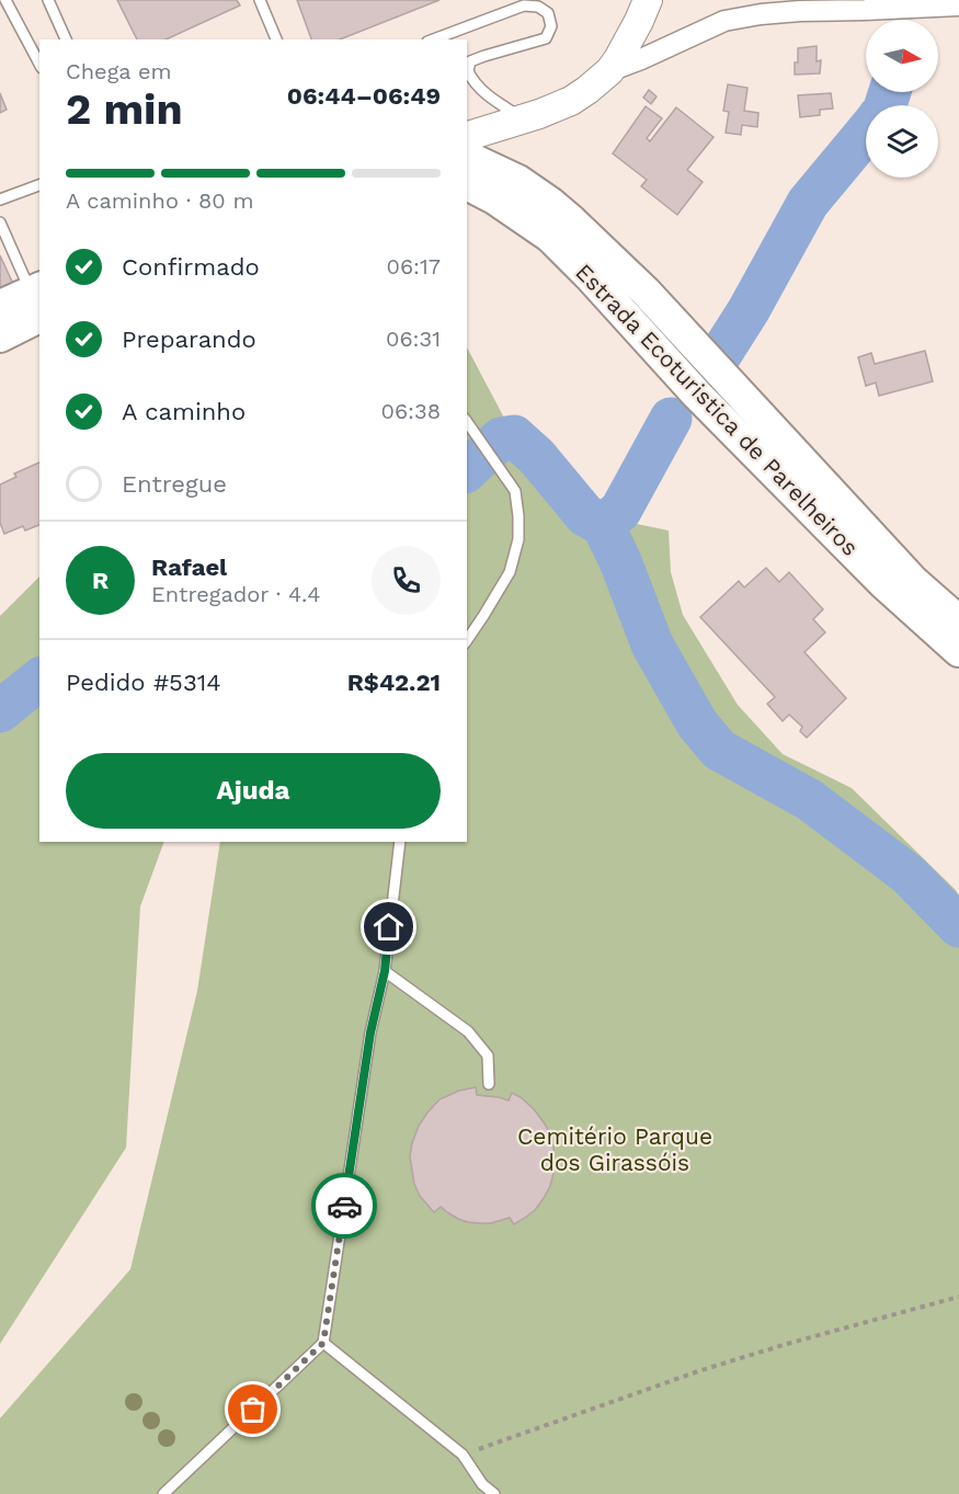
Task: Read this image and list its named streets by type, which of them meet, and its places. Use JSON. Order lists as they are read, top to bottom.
{
  "streets": {
    "main road": ["Estrada Ecoturistica de Parelheiros"]
  },
  "parks": ["Cemitério Parque dos Girassóis"],
  "north": "right",
  "page": {
    "heading": ["2 min", "Chega em", "06:44–06:49"],
    "panel": [
      "Rafael",
      "Entregador · 4.4",
      "Pedido #5314",
      "R$42.21"
    ],
    "bar": "A caminho · 80 m",
    "list": [
      ["Confirmado", "06:17"],
      ["Preparando", "06:31"],
      ["A caminho", "06:38"],
      "Entregue"
    ],
    "round": "R",
    "buttons": "Ajuda"
  }
}
